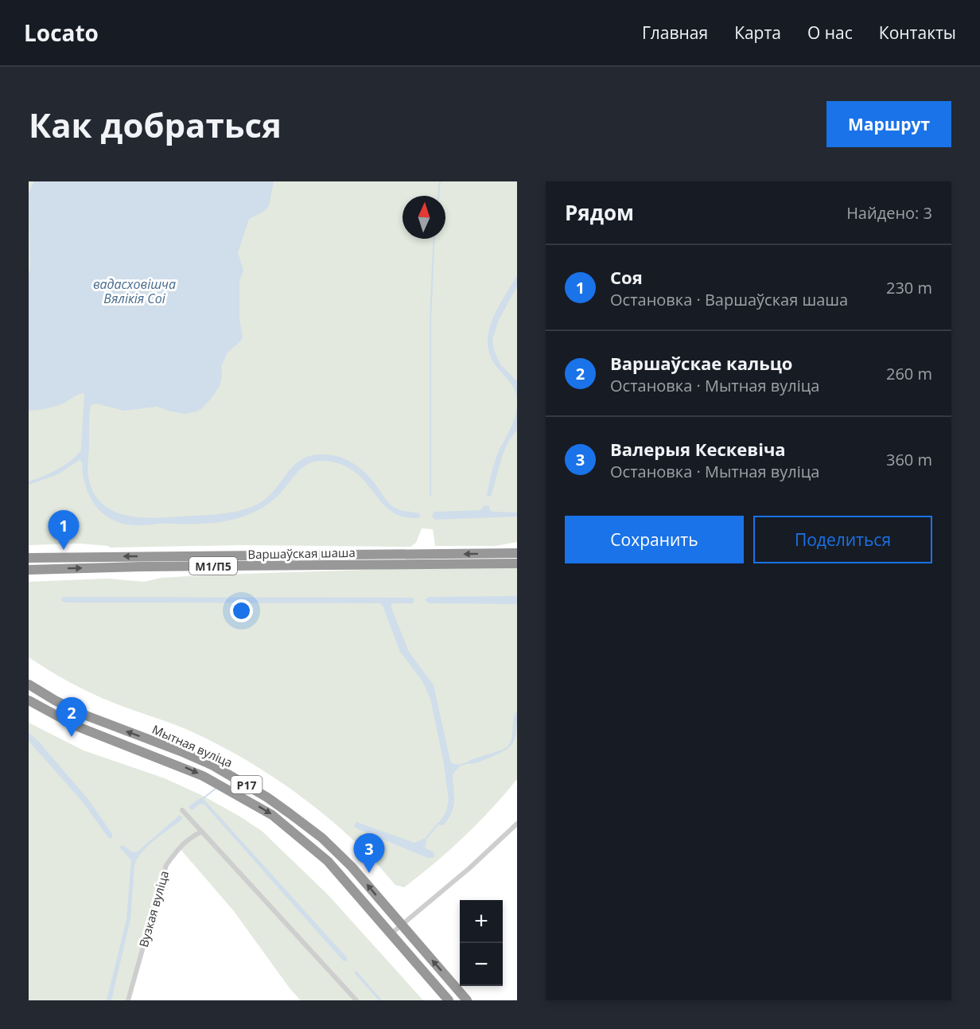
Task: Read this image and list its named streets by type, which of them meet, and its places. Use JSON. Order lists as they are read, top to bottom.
{
  "streets": {
    "highway": [
      "Варшаўская шаша",
      "М1/П5",
      "Мытная вуліца",
      "Р17"
    ],
    "street": ["Вузкая вуліца"]
  },
  "water": ["вадасховішча Вялікія Соі"],
  "north": "top",
  "page": {
    "header": "Locato",
    "nav": [
      "Главная",
      "Карта",
      "О нас",
      "Контакты"
    ],
    "buttons": [
      "Маршрут",
      ["Сохранить", "Поделиться"]
    ],
    "title": "Как добраться",
    "heading": ["Рядом", "Найдено: 3"],
    "list": [
      {
        "mark": "1",
        "name": "Соя",
        "note": "Остановка · Варшаўская шаша",
        "value": "230 m"
      },
      {
        "mark": "2",
        "name": "Варшаўскае кальцо",
        "note": "Остановка · Мытная вуліца",
        "value": "260 m"
      },
      {
        "mark": "3",
        "name": "Валерыя Кескевіча",
        "note": "Остановка · Мытная вуліца",
        "value": "360 m"
      }
    ],
    "pins": ["1", "2", "3"],
    "map_buttons": ["+", "−"]
  }
}
